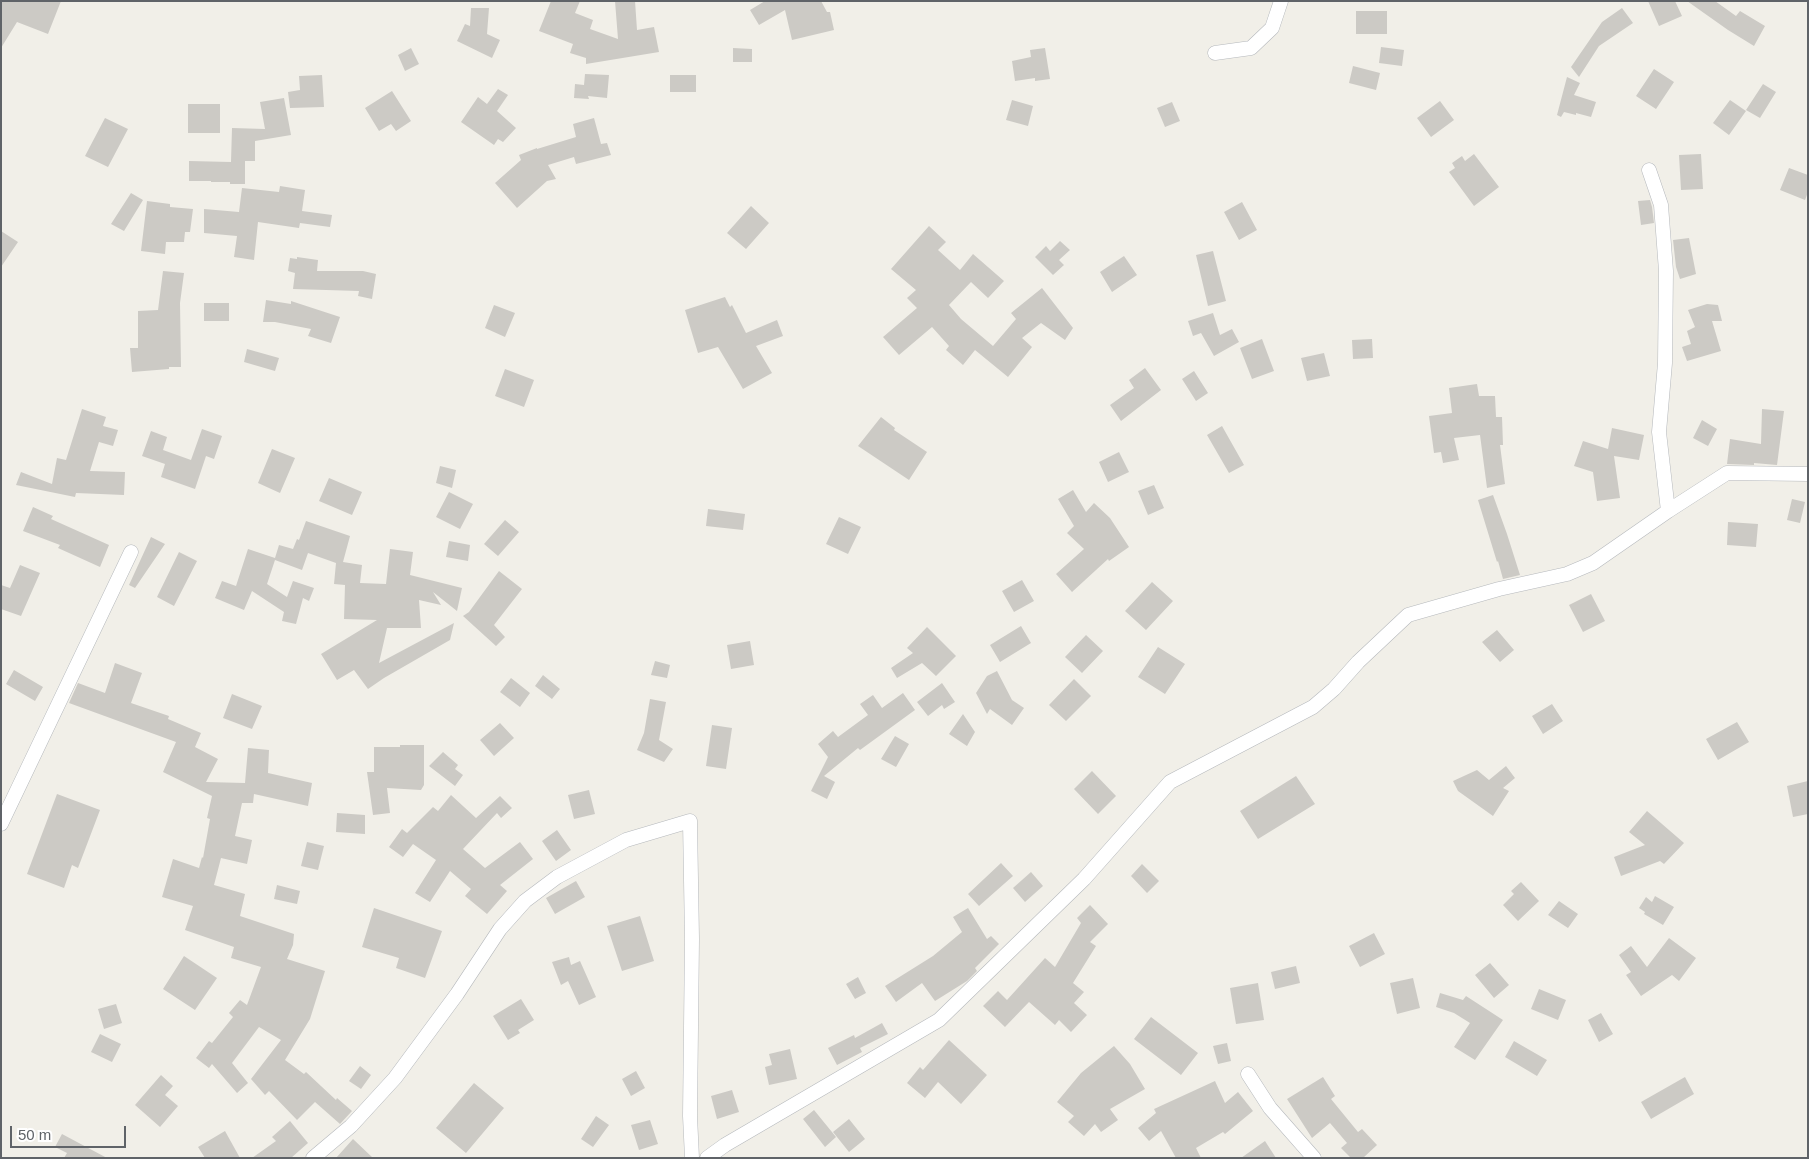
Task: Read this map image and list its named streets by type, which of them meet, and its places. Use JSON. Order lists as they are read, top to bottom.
{
  "scale_bar": "50 m"
}
